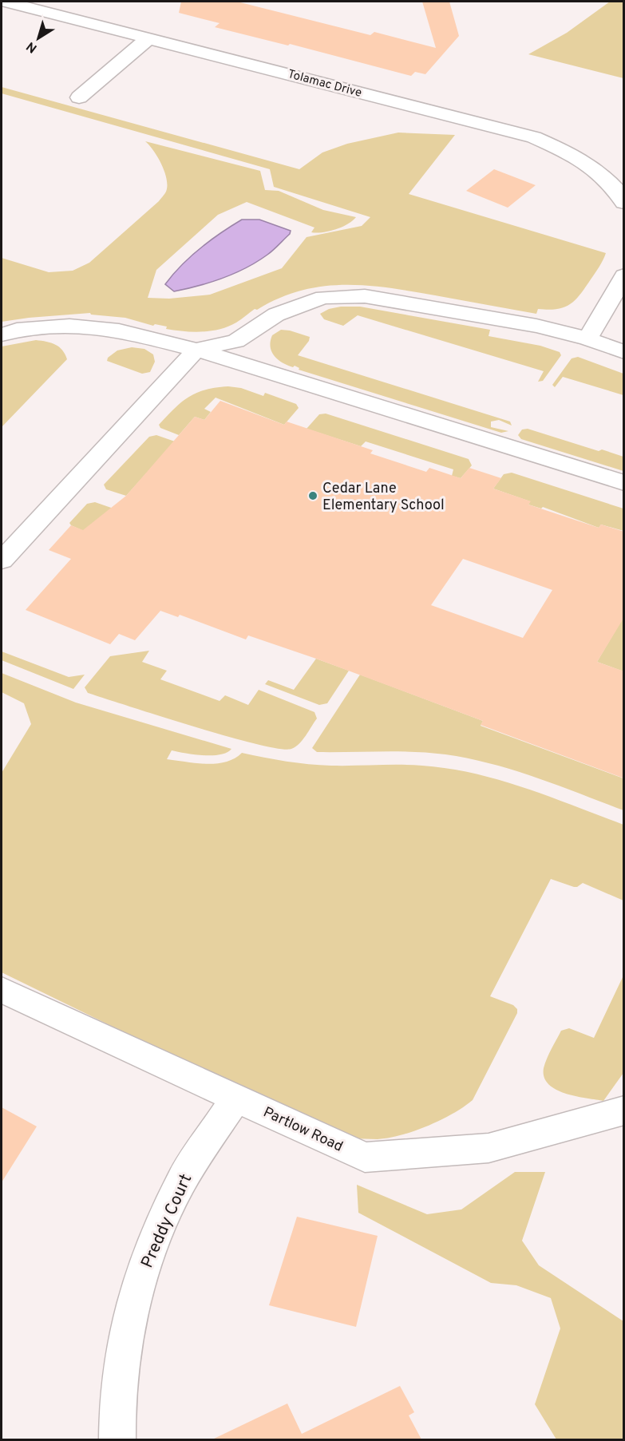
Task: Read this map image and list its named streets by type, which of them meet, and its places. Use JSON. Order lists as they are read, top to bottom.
{
  "streets": {
    "street": ["Tolamac Drive", "Partlow Road", "Preddy Court"]
  },
  "crossings": [
    ["Partlow Road", "Preddy Court"]
  ],
  "places": ["Cedar Lane Elementary School"],
  "north": "bottom left"
}
